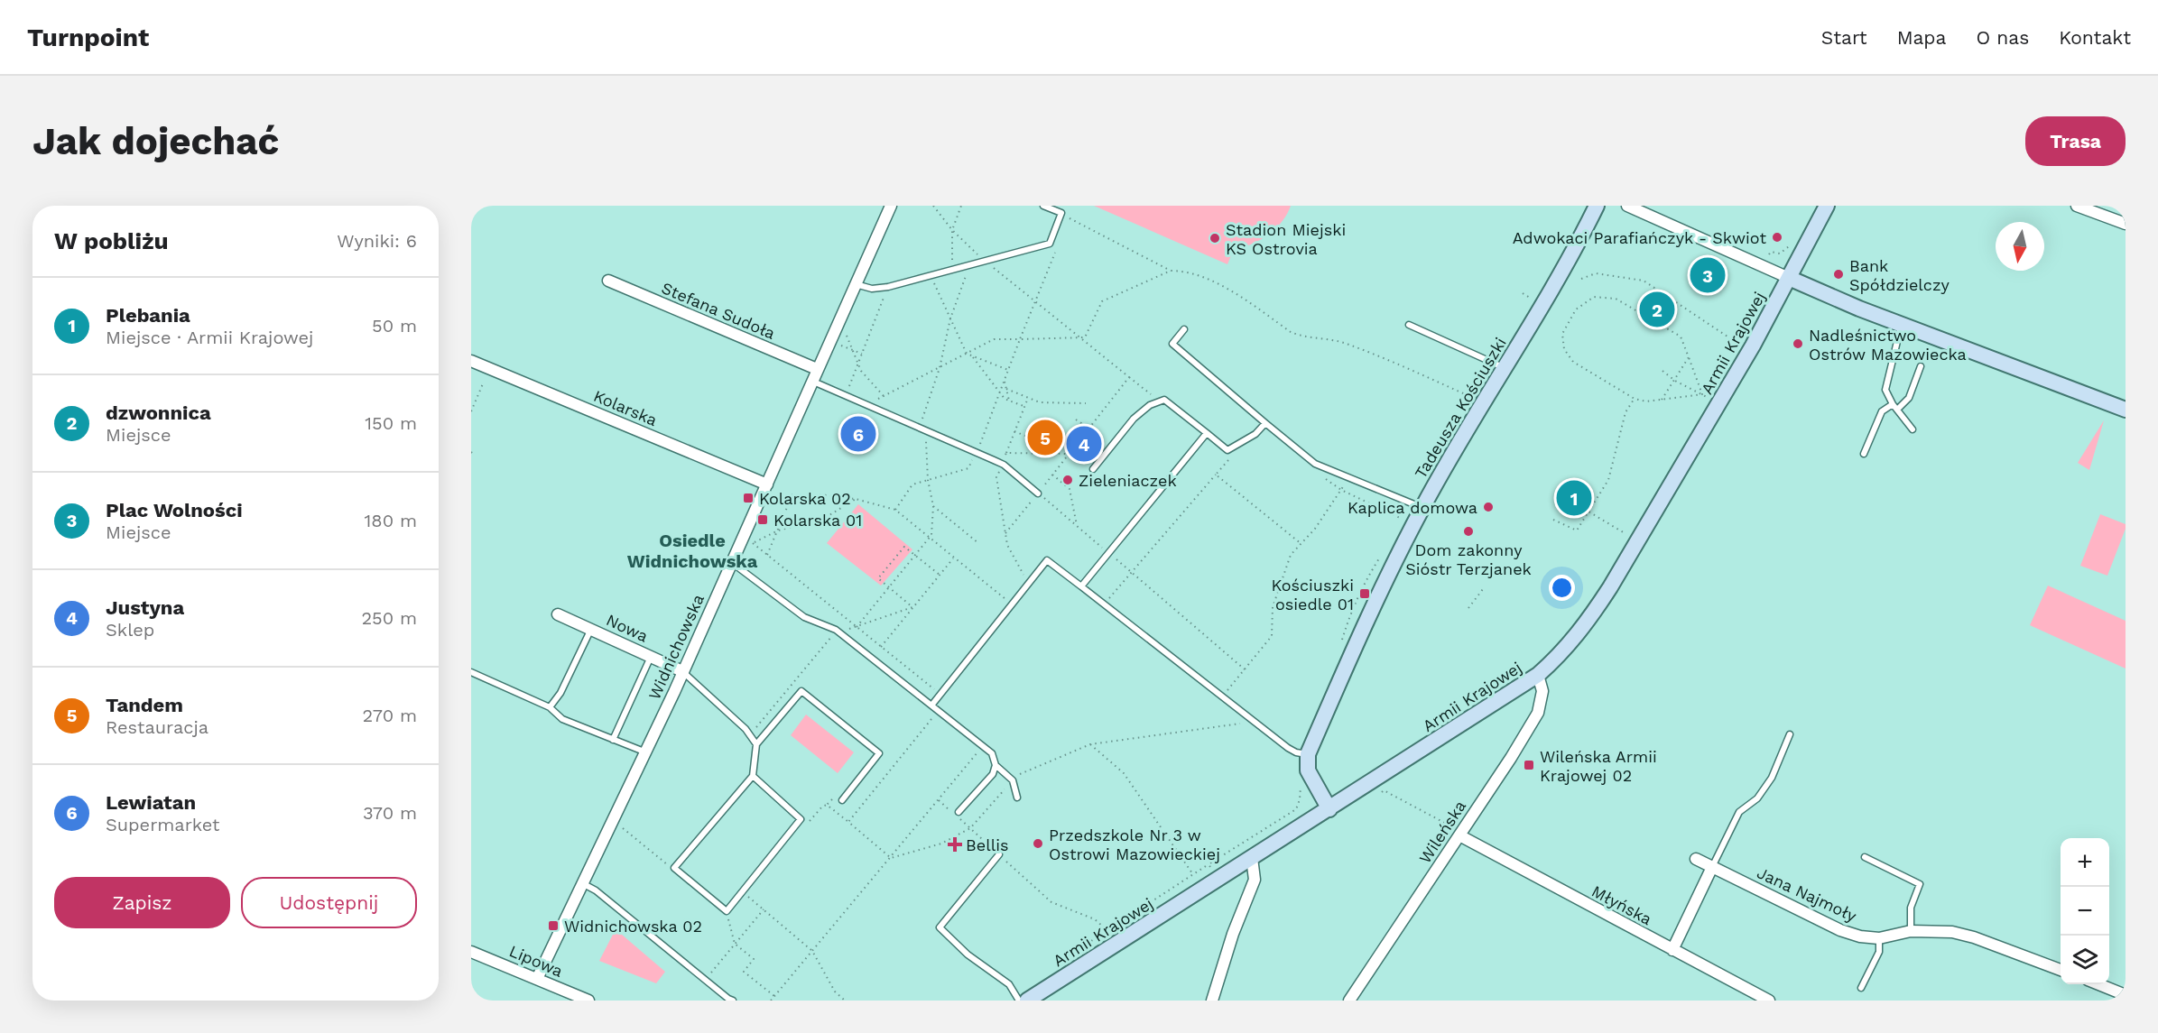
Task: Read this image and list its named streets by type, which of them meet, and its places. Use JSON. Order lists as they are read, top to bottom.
{
  "streets": {
    "main road": ["Armii Krajowej", "Tadeusza Kościuszki"],
    "street": [
      "Stefana Sudoła",
      "Kolarska",
      "Nowa",
      "Widnichowska",
      "Wileńska",
      "Jana Najmoły",
      "Młyńska",
      "Lipowa"
    ]
  },
  "crossings": [
    ["Stefana Sudoła", "Widnichowska"],
    ["Armii Krajowej", "Wileńska"],
    ["Kolarska", "Widnichowska"],
    ["Nowa", "Widnichowska"],
    ["Widnichowska", "Lipowa"],
    ["Wileńska", "Młyńska"]
  ],
  "districts": ["Osiedle Widnichowska"],
  "places": {
    "other": [
      "Adwokaci Parafiańczyk - Skwiot",
      "Stadion Miejski KS Ostrovia",
      "Bank Spółdzielczy",
      "Nadleśnictwo Ostrów Mazowiecka",
      "Zieleniaczek",
      "Kaplica domowa",
      "Dom zakonny Sióstr Terzjanek",
      "Przedszkole Nr 3 w Ostrowi Mazowieckiej"
    ],
    "transit": [
      "Kolarska 02",
      "Kolarska 01",
      "Kościuszki osiedle 01",
      "Wileńska Armii Krajowej 02",
      "Widnichowska 02"
    ],
    "health": ["Bellis"]
  },
  "north": "bottom",
  "page": {
    "header": "Turnpoint",
    "nav": [
      "Start",
      "Mapa",
      "O nas",
      "Kontakt"
    ],
    "buttons": [
      "Trasa",
      ["Zapisz", "Udostępnij"]
    ],
    "title": "Jak dojechać",
    "heading": ["W pobliżu", "Wyniki: 6"],
    "pins": [
      "3",
      "2",
      "6",
      "5",
      "4",
      "1"
    ],
    "list": [
      {
        "mark": "1",
        "name": "Plebania",
        "note": "Miejsce · Armii Krajowej",
        "value": "50 m"
      },
      {
        "mark": "2",
        "name": "dzwonnica",
        "note": "Miejsce",
        "value": "150 m"
      },
      {
        "mark": "3",
        "name": "Plac Wolności",
        "note": "Miejsce",
        "value": "180 m"
      },
      {
        "mark": "4",
        "name": "Justyna",
        "note": "Sklep",
        "value": "250 m"
      },
      {
        "mark": "5",
        "name": "Tandem",
        "note": "Restauracja",
        "value": "270 m"
      },
      {
        "mark": "6",
        "name": "Lewiatan",
        "note": "Supermarket",
        "value": "370 m"
      }
    ],
    "map_buttons": ["+", "−"]
  }
}
